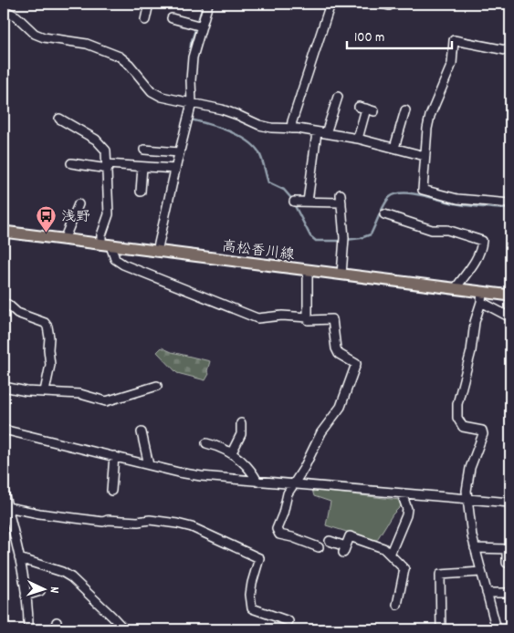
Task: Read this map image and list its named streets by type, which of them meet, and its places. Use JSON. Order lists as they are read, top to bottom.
{
  "streets": {
    "main road": ["高松香川線"]
  },
  "places": {
    "bus stop": ["浅野"]
  },
  "scale_bar": "100 m",
  "north": "right"
}
